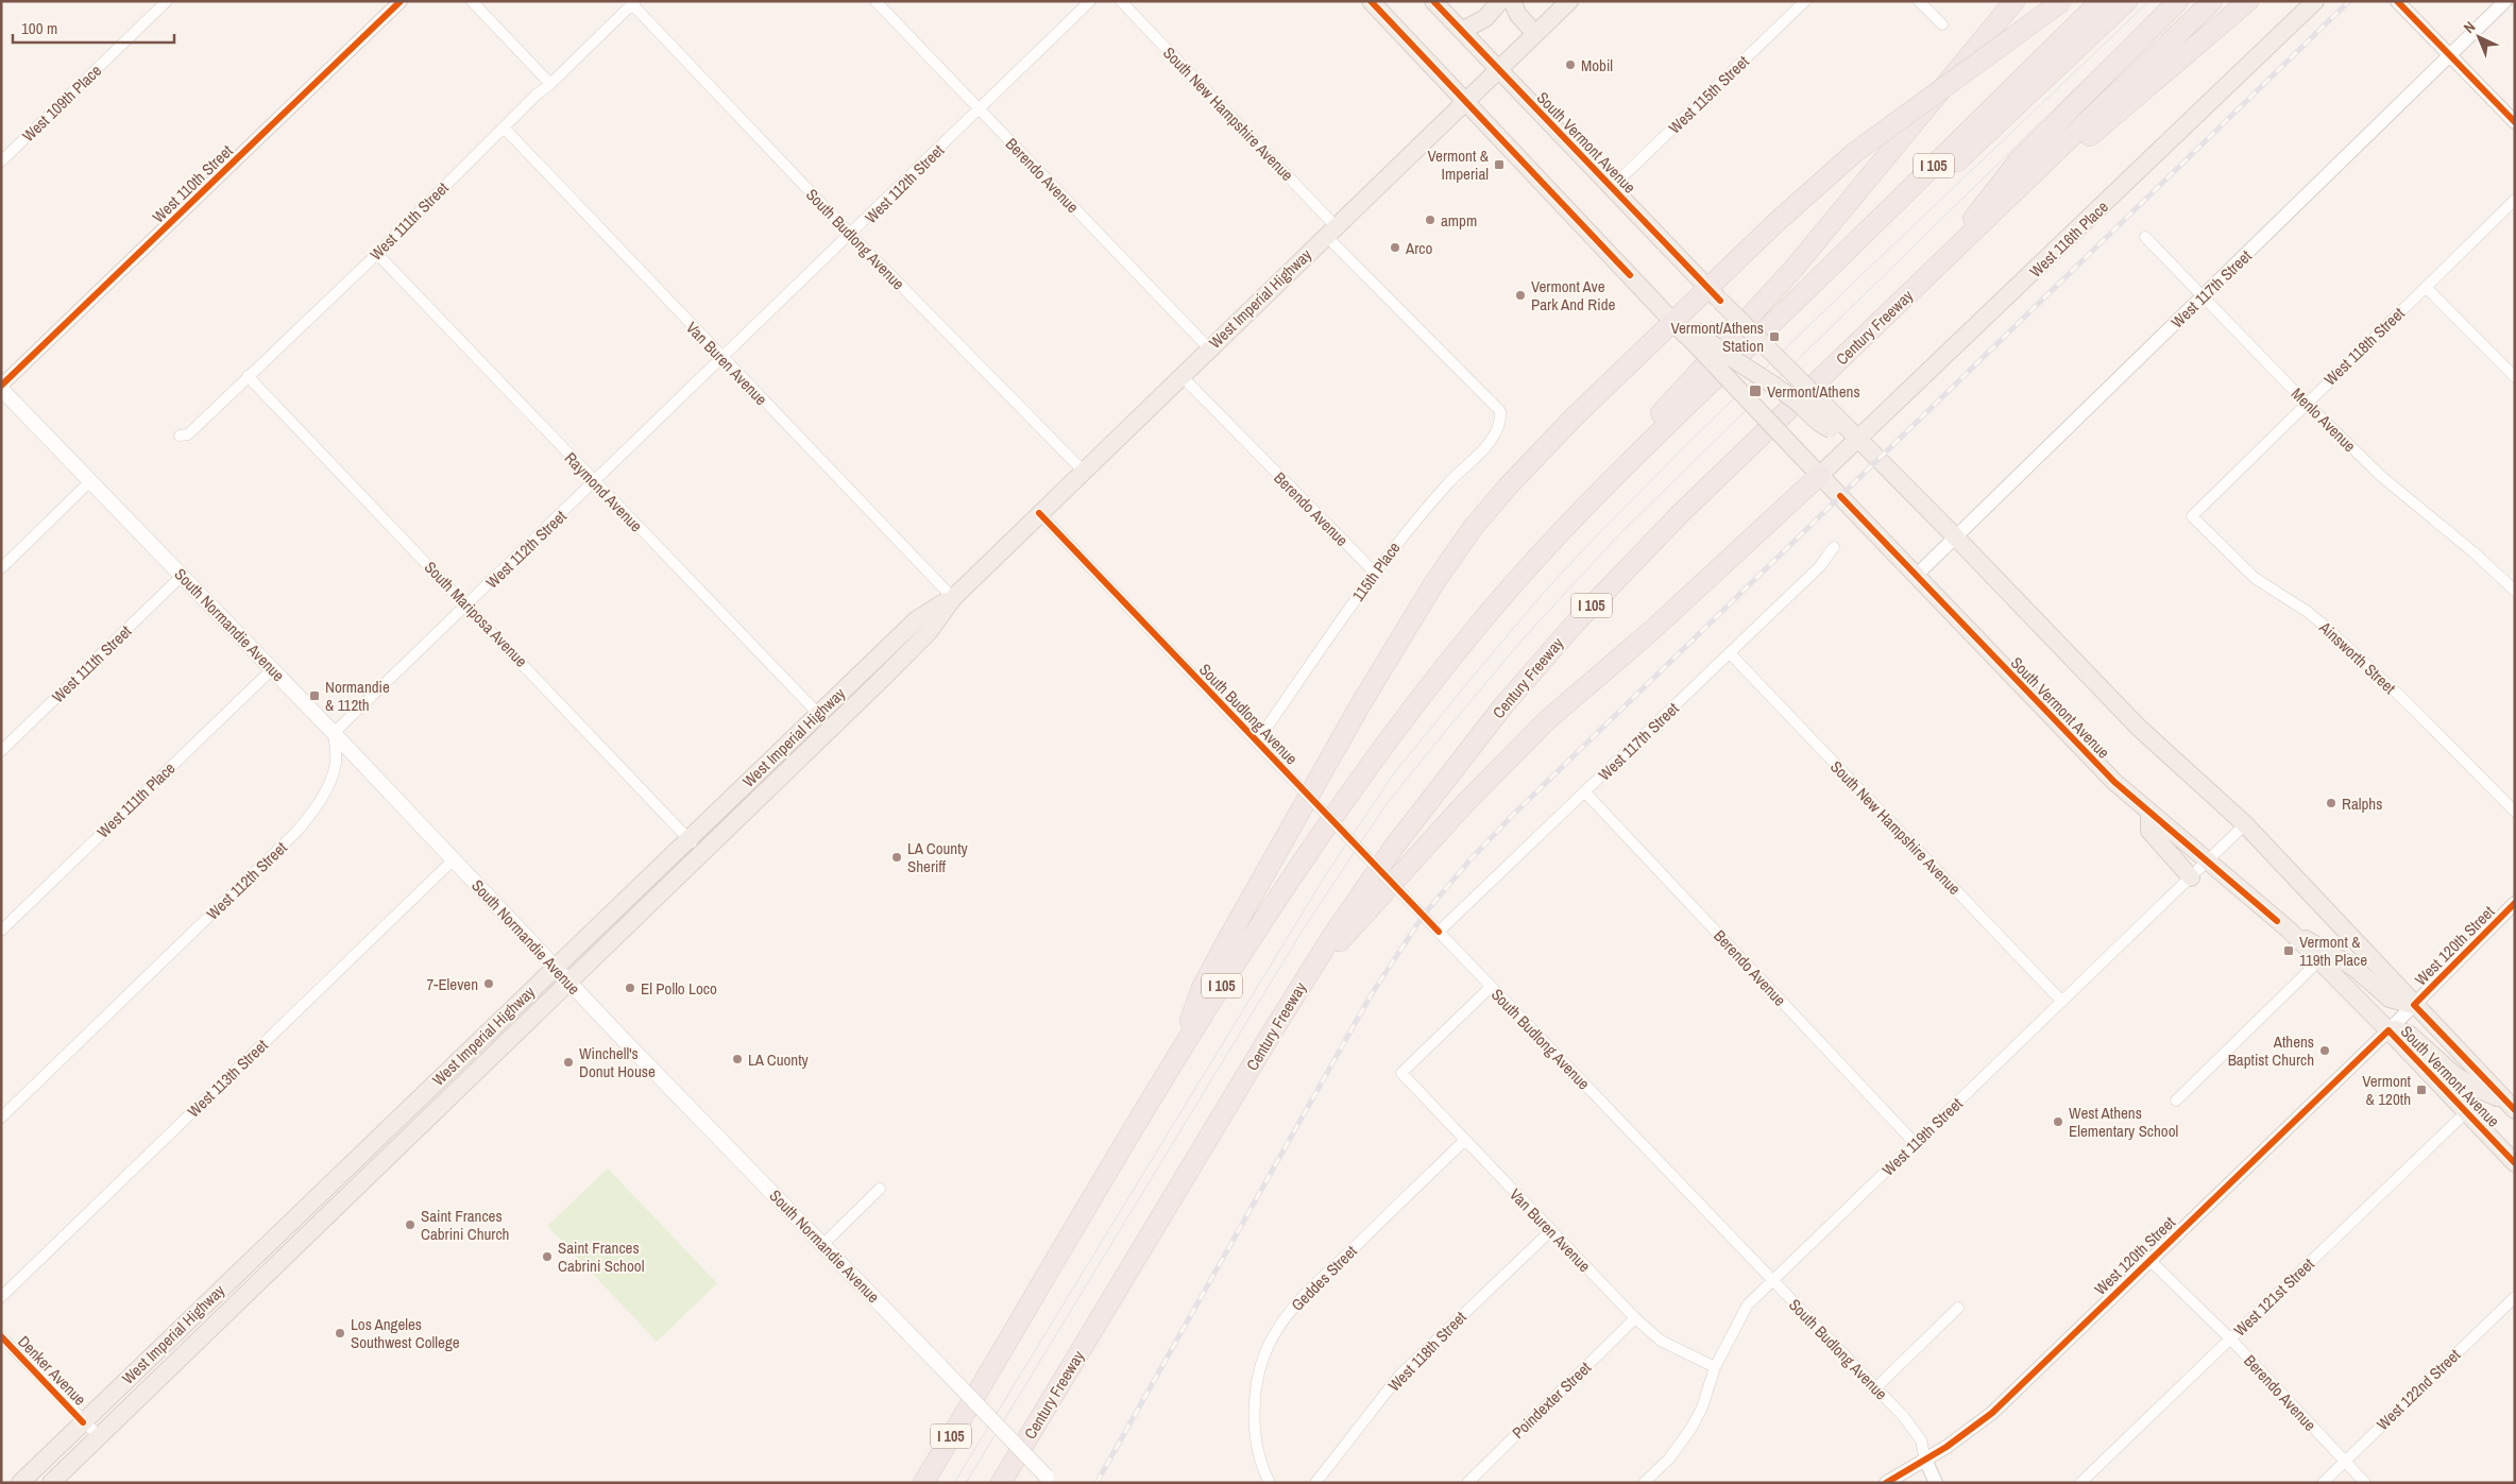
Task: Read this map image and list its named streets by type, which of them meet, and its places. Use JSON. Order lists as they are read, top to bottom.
{
  "streets": {
    "highway": ["I 105", "Century Freeway"],
    "main road": [
      "South Vermont Avenue",
      "West 116th Place",
      "West Imperial Highway",
      "South Normandie Avenue"
    ],
    "street": [
      "West 115th Street",
      "West 109th Place",
      "South New Hampshire Avenue",
      "Berendo Avenue",
      "West 110th Street",
      "West 112th Street",
      "West 111th Street",
      "South Budlong Avenue",
      "West 117th Street",
      "West 118th Street",
      "Van Buren Avenue",
      "Menlo Avenue",
      "Raymond Avenue",
      "115th Place",
      "South Mariposa Avenue",
      "Ainsworth Street",
      "West 111th Place",
      "West 120th Street",
      "West 113th Street",
      "West 119th Street",
      "Geddes Street",
      "West 121st Street",
      "Denker Avenue",
      "West 122nd Street",
      "Poindexter Street"
    ]
  },
  "crossings": [
    ["West 115th Street", "South Vermont Avenue"],
    ["South New Hampshire Avenue", "West 117th Street"],
    ["South New Hampshire Avenue", "West Imperial Highway"],
    ["South New Hampshire Avenue", "115th Place"],
    ["South New Hampshire Avenue", "West 119th Street"],
    ["South Vermont Avenue", "West 116th Place"],
    ["South Vermont Avenue", "West 117th Street"],
    ["South Vermont Avenue", "West Imperial Highway"],
    ["South Vermont Avenue", "West 120th Street"],
    ["South Vermont Avenue", "West 119th Street"],
    ["South Vermont Avenue", "West 121st Street"],
    ["Berendo Avenue", "West 112th Street"],
    ["Berendo Avenue", "West 117th Street"],
    ["Berendo Avenue", "West Imperial Highway"],
    ["Berendo Avenue", "115th Place"],
    ["Berendo Avenue", "West 120th Street"],
    ["Berendo Avenue", "West 119th Street"],
    ["Berendo Avenue", "West 121st Street"],
    ["Berendo Avenue", "West 122nd Street"],
    ["West 110th Street", "South Normandie Avenue"],
    ["West 112th Street", "South Budlong Avenue"],
    ["West 112th Street", "Van Buren Avenue"],
    ["West 112th Street", "Raymond Avenue"],
    ["West 112th Street", "South Mariposa Avenue"],
    ["West 112th Street", "South Normandie Avenue"],
    ["West 111th Street", "South Budlong Avenue"],
    ["West 111th Street", "Van Buren Avenue"],
    ["West 111th Street", "Raymond Avenue"],
    ["West 111th Street", "South Mariposa Avenue"],
    ["West 111th Street", "South Normandie Avenue"],
    ["South Budlong Avenue", "West 117th Street"],
    ["South Budlong Avenue", "West Imperial Highway"],
    ["South Budlong Avenue", "Van Buren Avenue"],
    ["South Budlong Avenue", "115th Place"],
    ["South Budlong Avenue", "West 120th Street"],
    ["South Budlong Avenue", "West 119th Street"],
    ["West 117th Street", "Menlo Avenue"],
    ["West Imperial Highway", "Van Buren Avenue"],
    ["West Imperial Highway", "Raymond Avenue"],
    ["West Imperial Highway", "South Mariposa Avenue"],
    ["West Imperial Highway", "South Normandie Avenue"],
    ["West Imperial Highway", "Denker Avenue"],
    ["West 118th Street", "Van Buren Avenue"],
    ["West 118th Street", "Menlo Avenue"],
    ["West 118th Street", "Ainsworth Street"],
    ["Van Buren Avenue", "West 119th Street"],
    ["Van Buren Avenue", "Geddes Street"],
    ["Van Buren Avenue", "Poindexter Street"],
    ["South Normandie Avenue", "West 111th Place"],
    ["South Normandie Avenue", "West 113th Street"]
  ],
  "places": {
    "other": [
      "Mobil",
      "ampm",
      "Arco",
      "Vermont Ave Park And Ride",
      "Ralphs",
      "LA County Sheriff",
      "7-Eleven",
      "El Pollo Loco",
      "Athens Baptist Church",
      "LA Cuonty",
      "Winchell's Donut House",
      "West Athens Elementary School",
      "Saint Frances Cabrini Church",
      "Saint Frances Cabrini School",
      "Los Angeles Southwest College"
    ],
    "transit": [
      "Vermont & Imperial",
      "Vermont/Athens Station",
      "Vermont/Athens",
      "Normandie & 112th",
      "Vermont & 119th Place",
      "Vermont & 120th"
    ]
  },
  "scale_bar": "100 m",
  "north": "top left"
}
